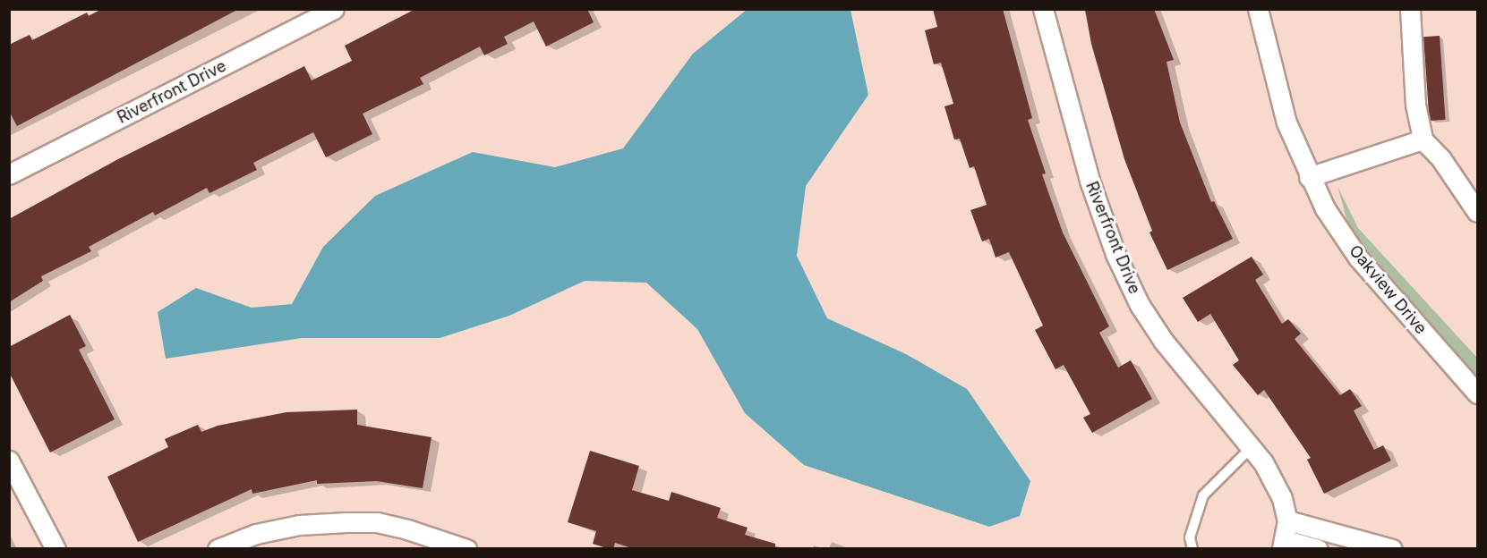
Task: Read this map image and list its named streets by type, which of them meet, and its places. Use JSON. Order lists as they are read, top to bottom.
{
  "streets": {
    "street": ["Riverfront Drive", "Oakview Drive"]
  }
}
